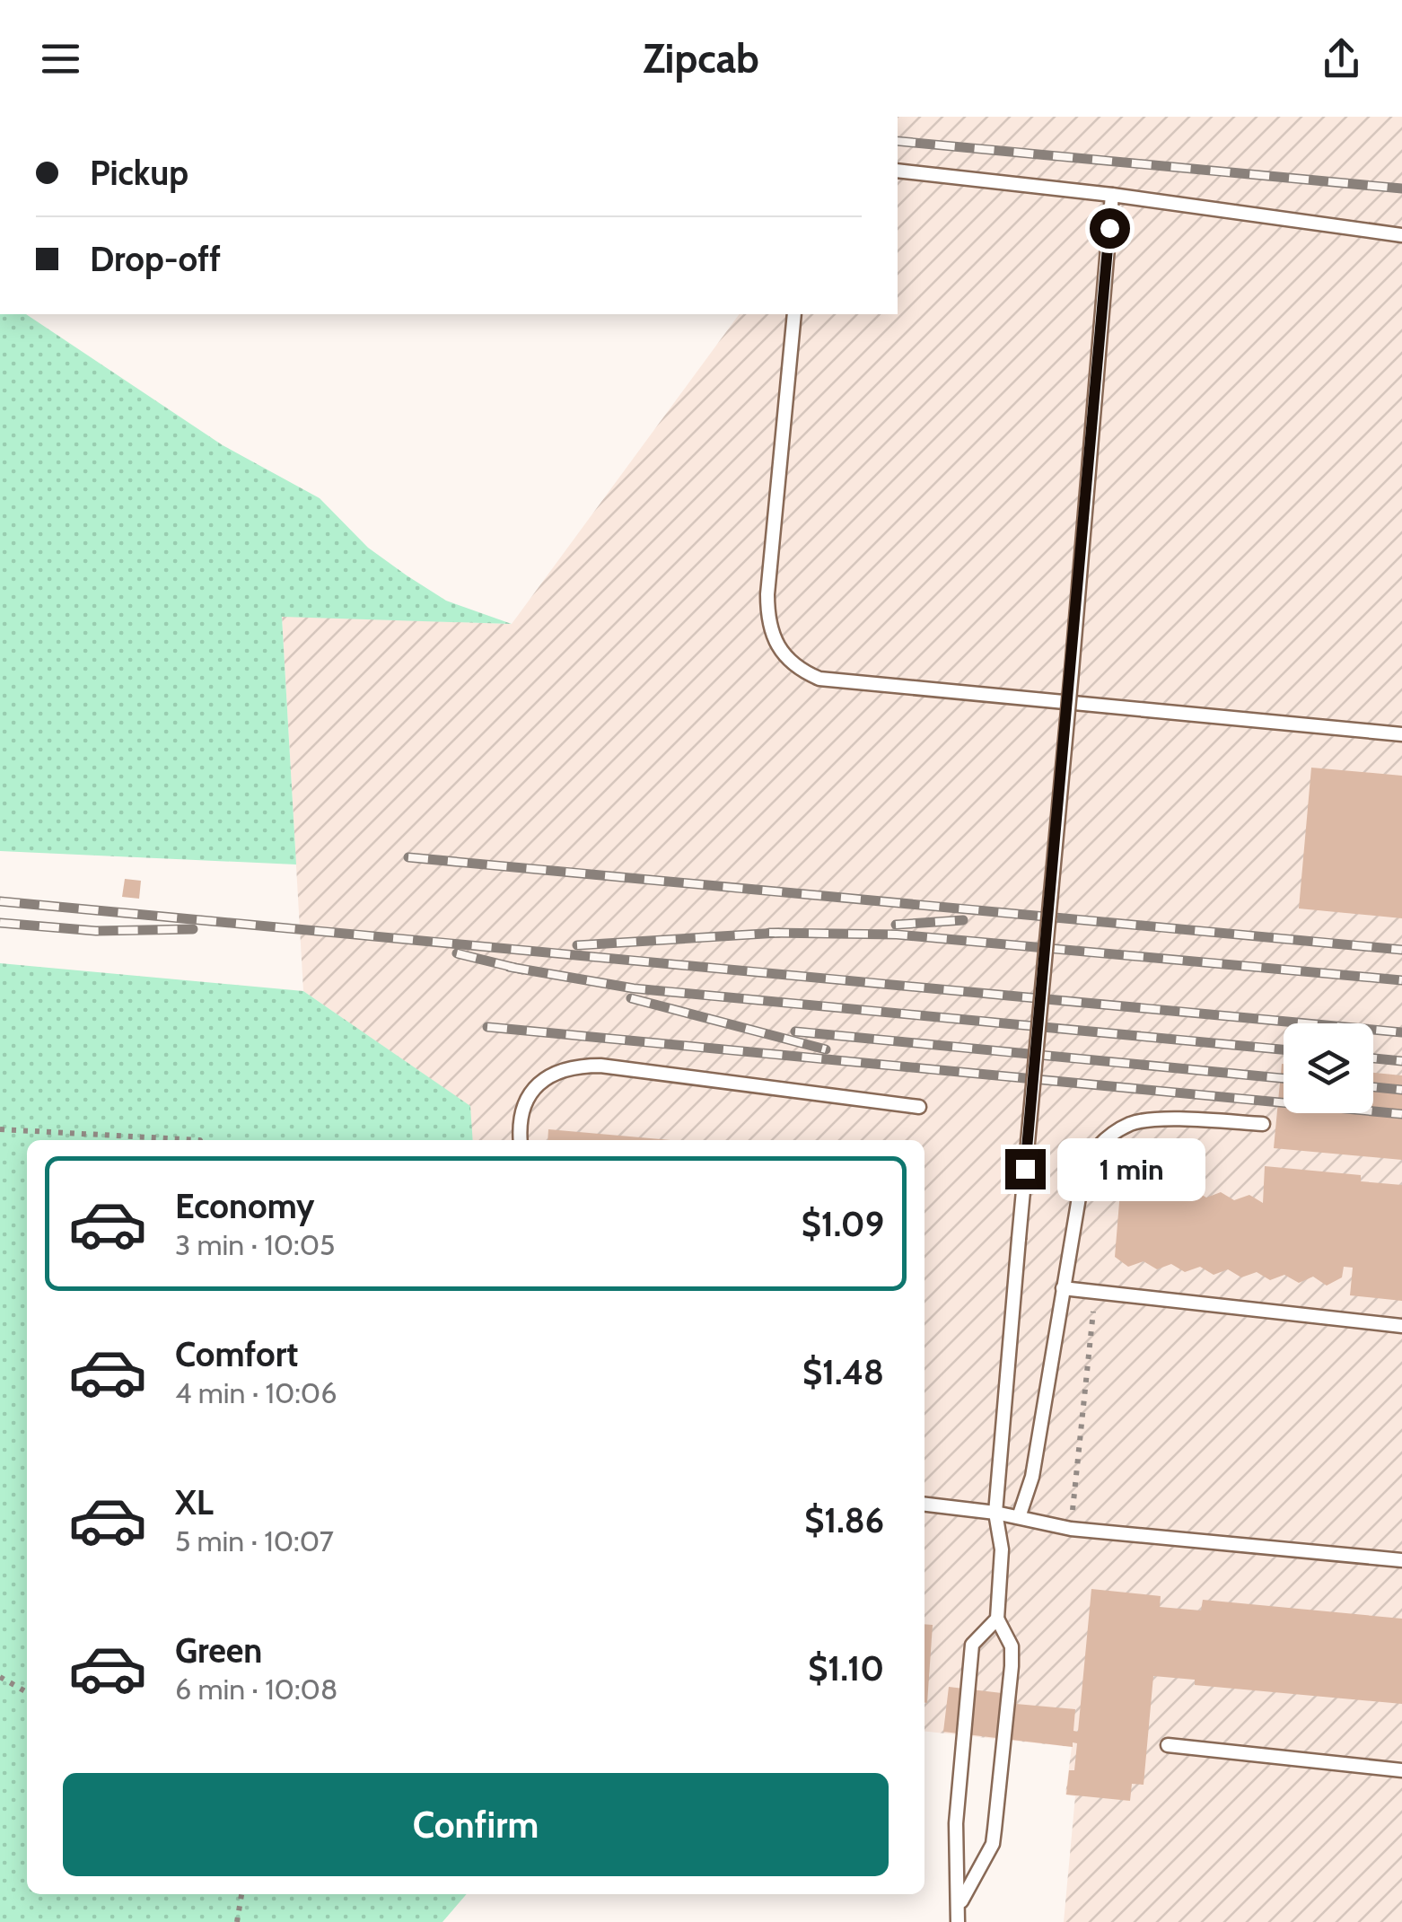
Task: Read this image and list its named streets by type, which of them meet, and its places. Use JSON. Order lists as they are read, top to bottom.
{
  "page": {
    "header": "Zipcab",
    "banner": ["Pickup", "Drop-off"],
    "bubble": "1 min",
    "list": [
      {
        "name": "Economy",
        "note": "3 min · 10:05",
        "value": "$1.09"
      },
      {
        "name": "Comfort",
        "note": "4 min · 10:06",
        "value": "$1.48"
      },
      {
        "name": "XL",
        "note": "5 min · 10:07",
        "value": "$1.86"
      },
      {
        "name": "Green",
        "note": "6 min · 10:08",
        "value": "$1.10"
      }
    ],
    "buttons": "Confirm"
  }
}
